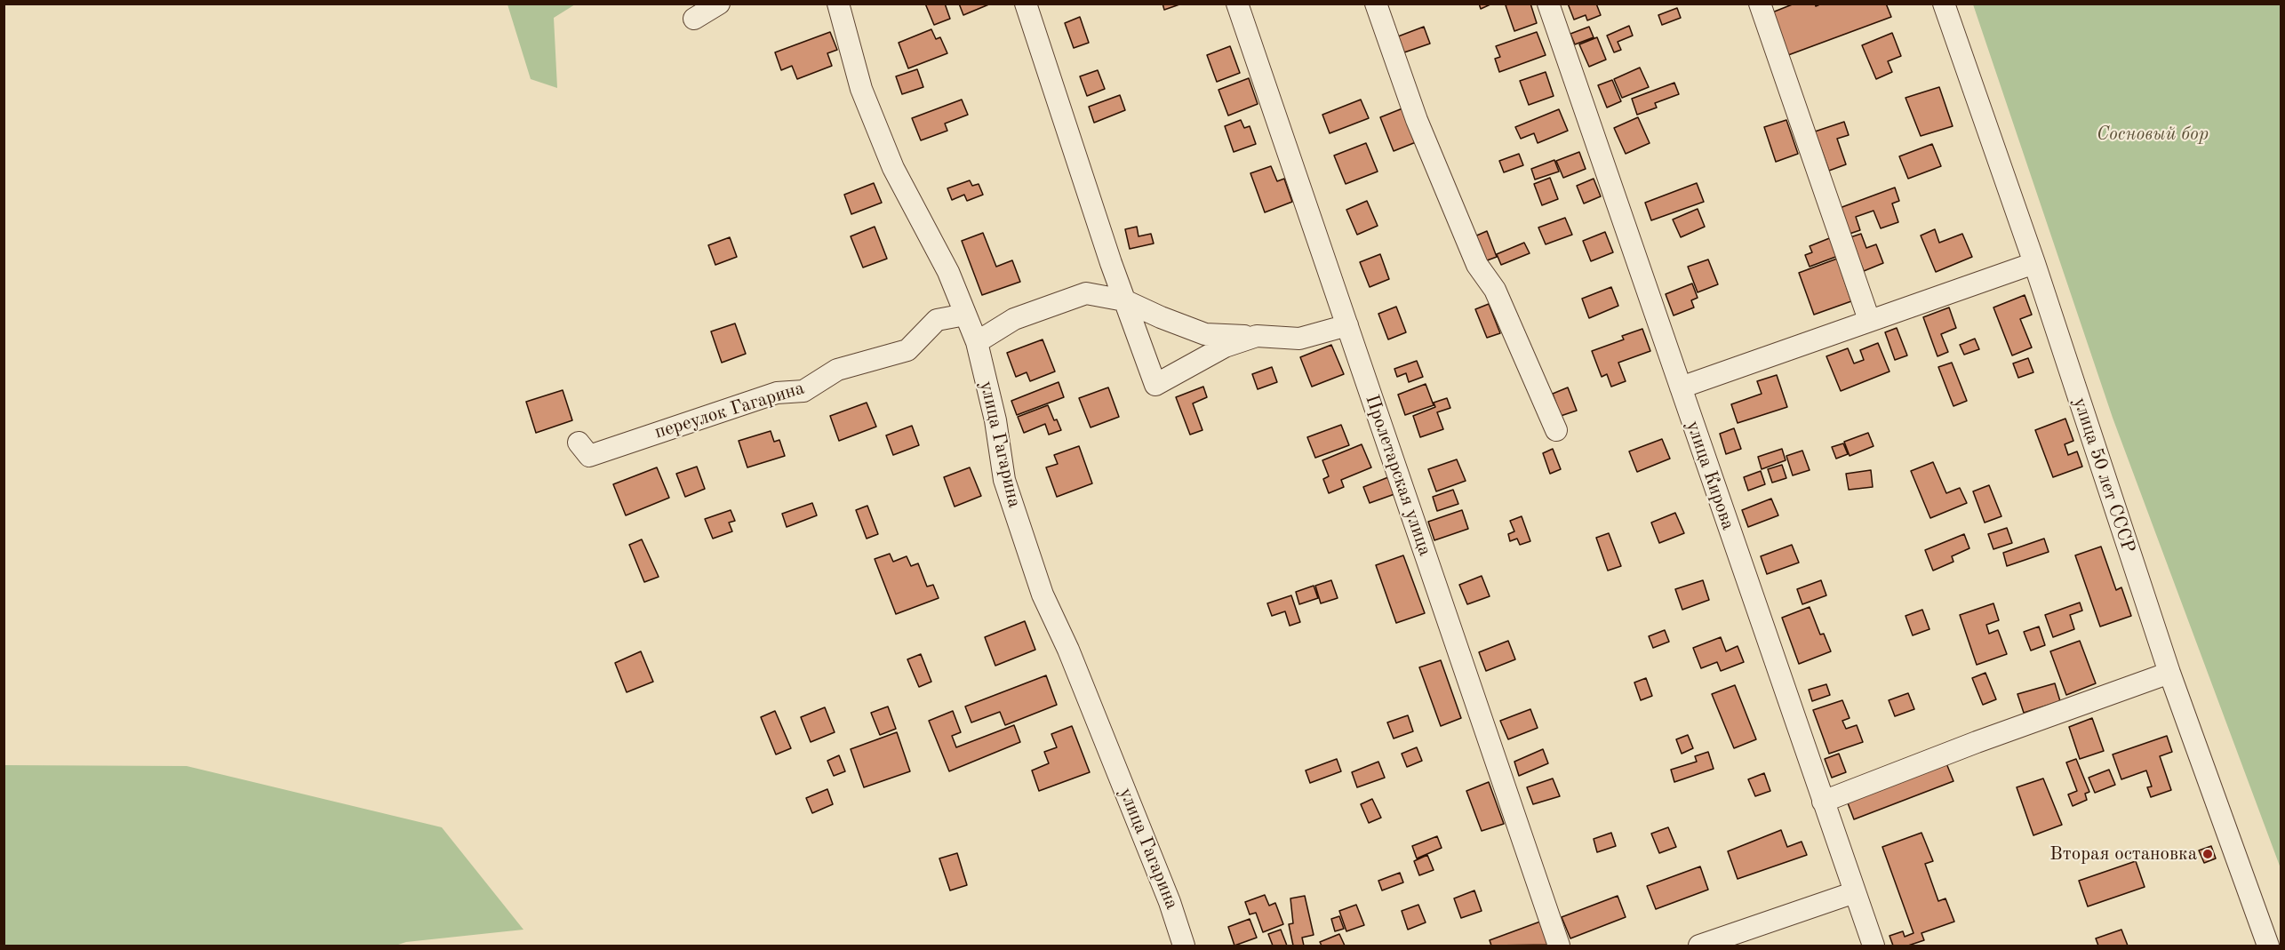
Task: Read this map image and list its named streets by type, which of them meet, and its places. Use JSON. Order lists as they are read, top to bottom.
{
  "streets": {
    "street": [
      "переулок Гагарина",
      "улица Гагарина",
      "Пролетарская улица",
      "улица Кирова",
      "улица 50 лет СССР"
    ]
  },
  "crossings": [
    ["переулок Гагарина", "улица Гагарина"]
  ],
  "parks": ["Сосновый бор"],
  "places": ["Вторая остановка"]
}
